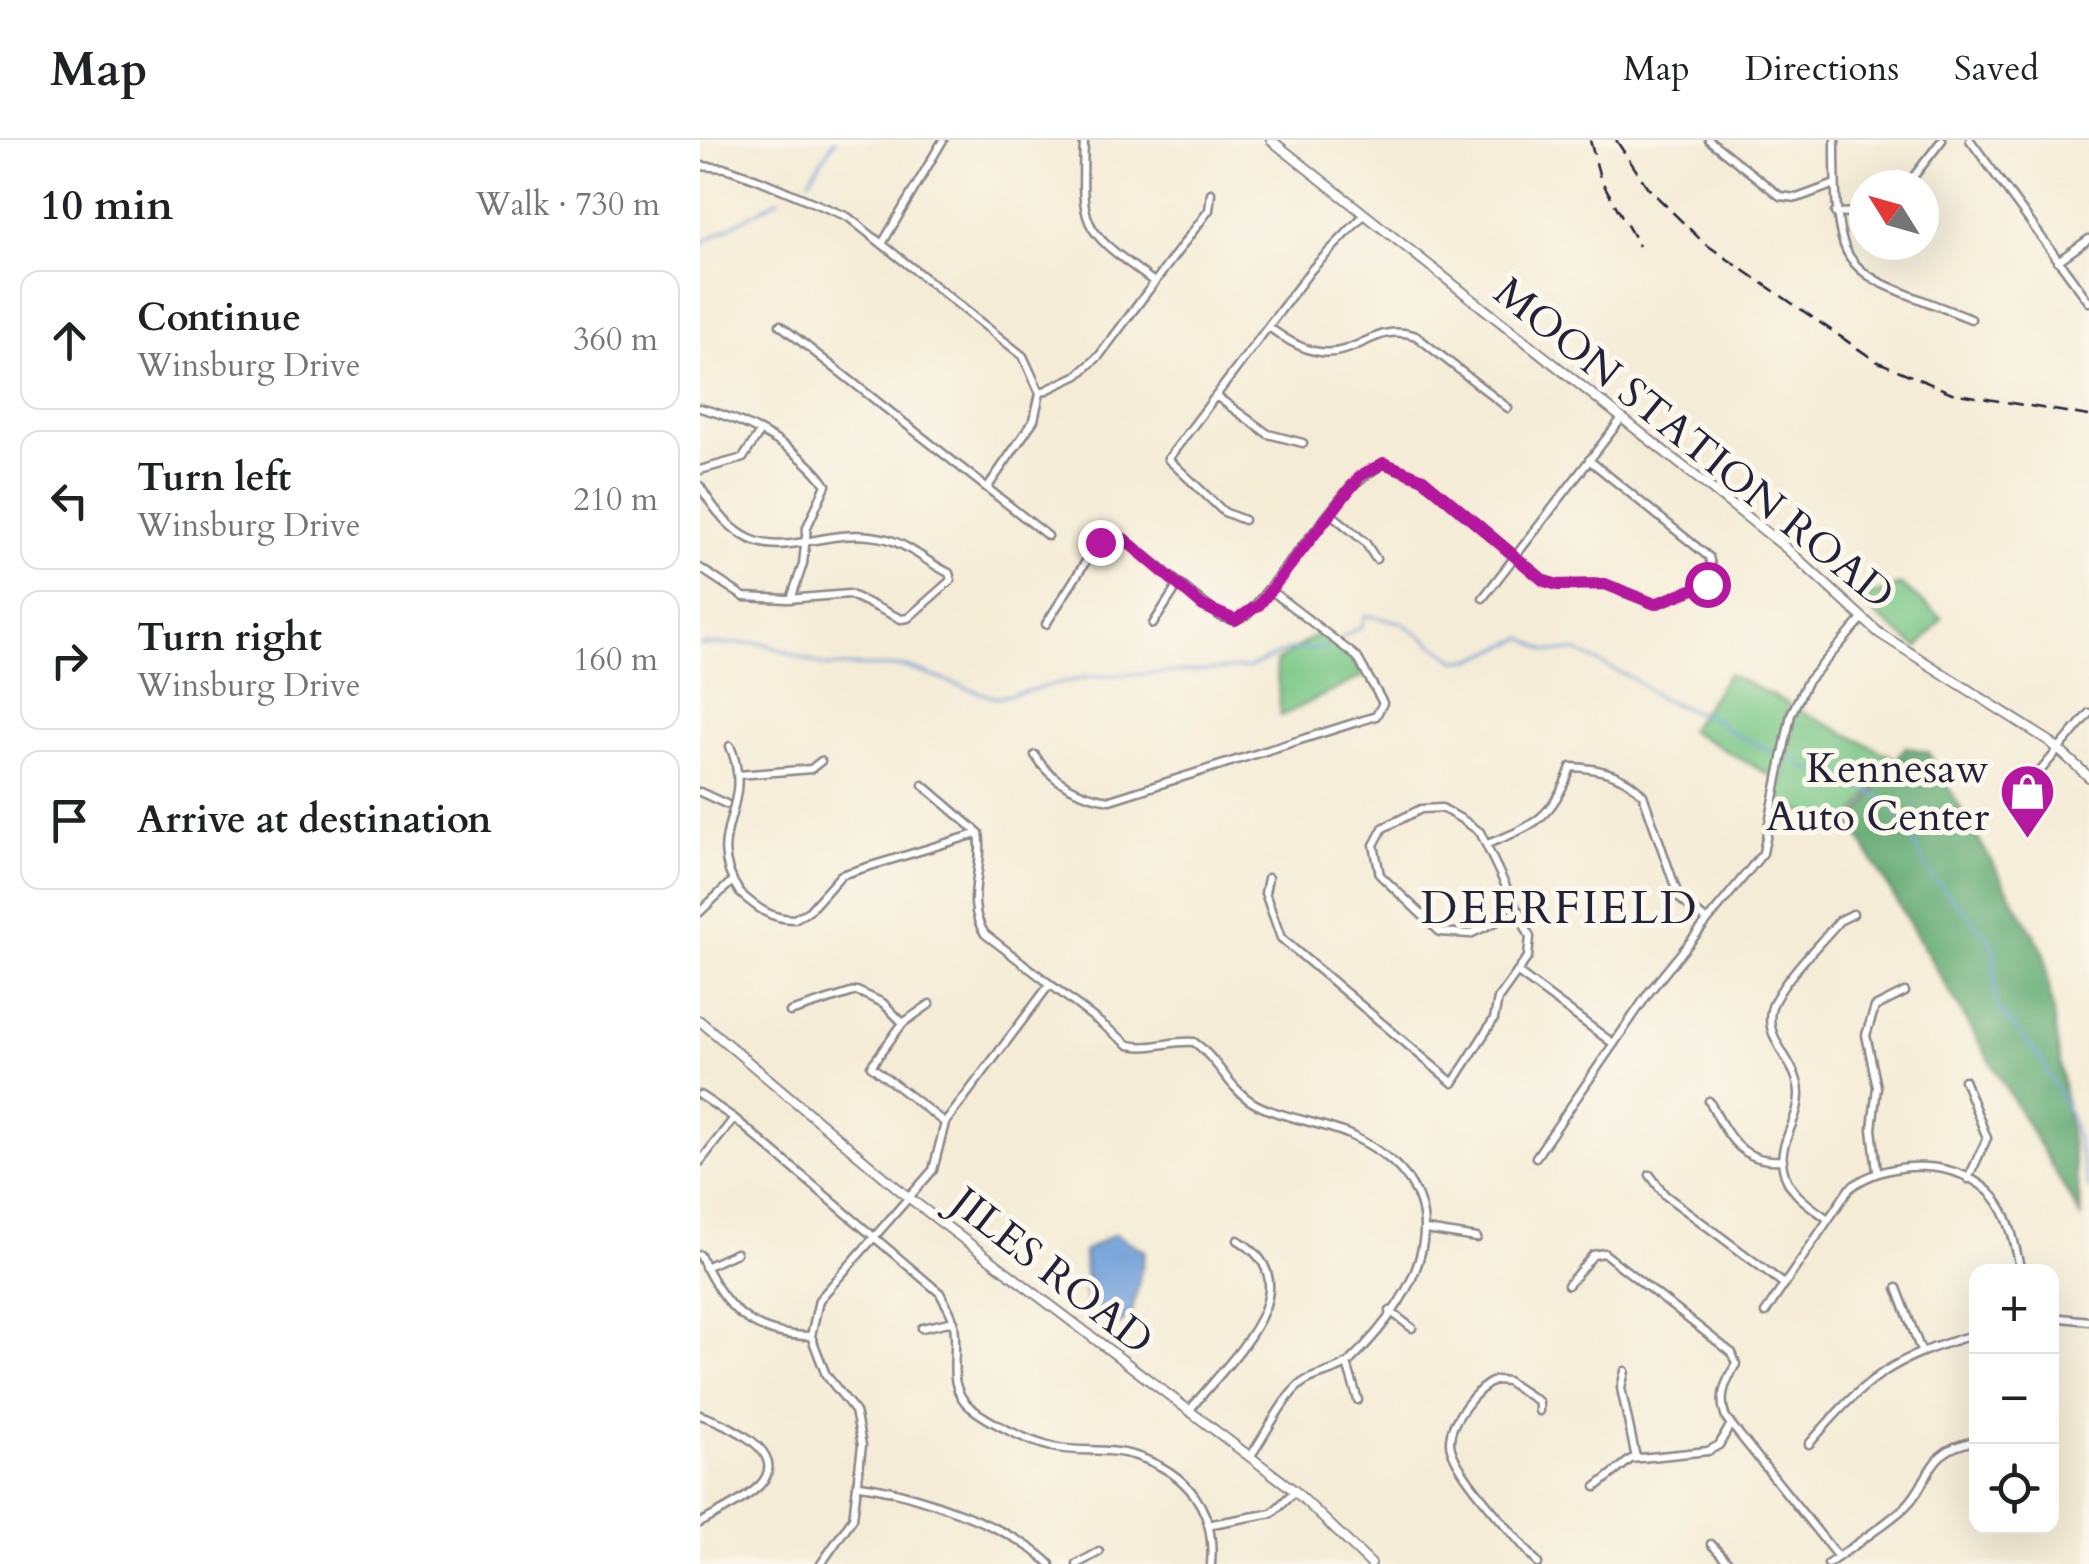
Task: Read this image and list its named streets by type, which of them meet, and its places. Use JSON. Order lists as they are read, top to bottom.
{
  "streets": {
    "street": ["MOON STATION ROAD", "JILES ROAD"]
  },
  "districts": ["DEERFIELD"],
  "places": {
    "shop": ["Kennesaw Auto Center"]
  },
  "north": "top left",
  "page": {
    "header": "Map",
    "nav": ["Map", "Directions", "Saved"],
    "heading": ["10 min", "Walk · 730 m"],
    "list": [
      ["Continue", "Winsburg Drive", "360 m"],
      ["Turn left", "Winsburg Drive", "210 m"],
      ["Turn right", "Winsburg Drive", "160 m"],
      "Arrive at destination"
    ],
    "map_buttons": ["+", "−"]
  }
}
